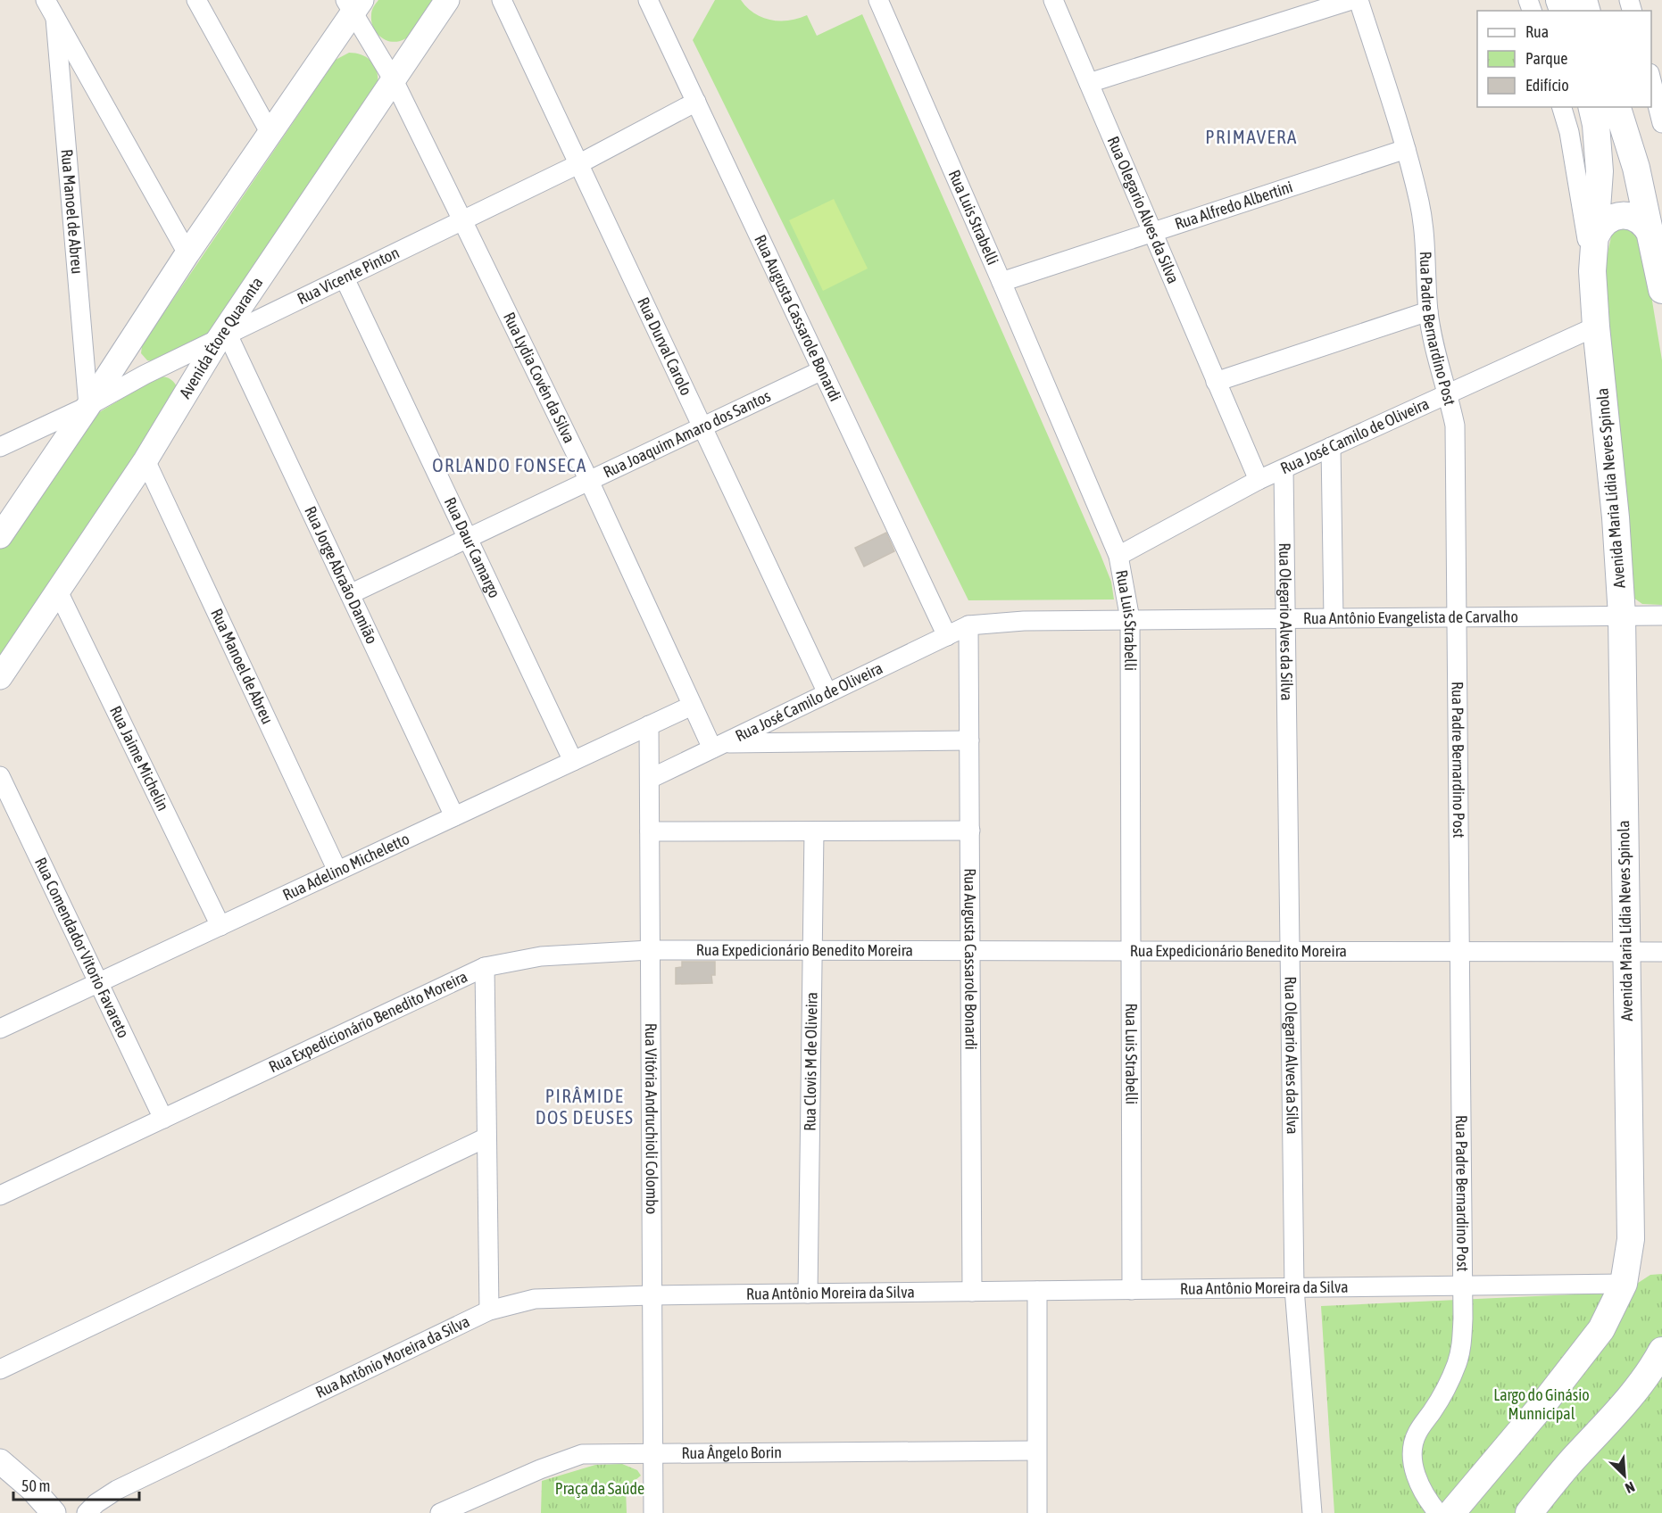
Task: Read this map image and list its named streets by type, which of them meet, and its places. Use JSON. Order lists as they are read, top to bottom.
{
  "streets": {
    "main road": ["Avenida Maria Lídia Neves Spinola"],
    "street": [
      "Rua Alfredo Albertini",
      "Rua Olegario Alves da Silva",
      "Rua Manoel de Abreu",
      "Rua Luis Strabelli",
      "Rua Vicente Pinton",
      "Rua Augusta Cassarole Bonardi",
      "Rua Padre Bernardino Post",
      "Avenida Étore Quaranta",
      "Rua Durval Carolo",
      "Rua Lydia Covén da Silva",
      "Rua Joaquim Amaro dos Santos",
      "Rua José Camilo de Oliveira",
      "Rua Daur Camargo",
      "Rua Jorge Abraão Damião",
      "Rua Antônio Evangelista de Carvalho",
      "Rua Jaime Michelin",
      "Rua Adelino Micheletto",
      "Rua Comendador Vitorio Favareto",
      "Rua Expedicionário Benedito Moreira",
      "Rua Clovis M de Oliveira",
      "Rua Vitória Andruchioli Colombo",
      "Rua Antônio Moreira da Silva",
      "Rua Ângelo Borin"
    ]
  },
  "crossings": [
    ["Rua Alfredo Albertini", "Rua Olegario Alves da Silva"],
    ["Rua Alfredo Albertini", "Rua Luis Strabelli"],
    ["Rua Alfredo Albertini", "Rua Padre Bernardino Post"],
    ["Rua Olegario Alves da Silva", "Rua José Camilo de Oliveira"],
    ["Rua Olegario Alves da Silva", "Rua Antônio Evangelista de Carvalho"],
    ["Rua Olegario Alves da Silva", "Rua Expedicionário Benedito Moreira"],
    ["Rua Olegario Alves da Silva", "Rua Antônio Moreira da Silva"],
    ["Rua Manoel de Abreu", "Rua Vicente Pinton"],
    ["Rua Manoel de Abreu", "Avenida Étore Quaranta"],
    ["Rua Manoel de Abreu", "Rua Adelino Micheletto"],
    ["Rua Luis Strabelli", "Rua José Camilo de Oliveira"],
    ["Rua Luis Strabelli", "Rua Antônio Evangelista de Carvalho"],
    ["Rua Luis Strabelli", "Rua Expedicionário Benedito Moreira"],
    ["Rua Luis Strabelli", "Rua Antônio Moreira da Silva"],
    ["Rua Vicente Pinton", "Rua Augusta Cassarole Bonardi"],
    ["Rua Vicente Pinton", "Avenida Étore Quaranta"],
    ["Rua Vicente Pinton", "Rua Durval Carolo"],
    ["Rua Vicente Pinton", "Rua Lydia Covén da Silva"],
    ["Rua Vicente Pinton", "Rua Daur Camargo"],
    ["Rua Vicente Pinton", "Rua Jorge Abraão Damião"],
    ["Rua Augusta Cassarole Bonardi", "Rua Joaquim Amaro dos Santos"],
    ["Rua Augusta Cassarole Bonardi", "Rua José Camilo de Oliveira"],
    ["Rua Augusta Cassarole Bonardi", "Rua Antônio Evangelista de Carvalho"],
    ["Rua Augusta Cassarole Bonardi", "Rua Expedicionário Benedito Moreira"],
    ["Rua Augusta Cassarole Bonardi", "Rua Antônio Moreira da Silva"],
    ["Rua Padre Bernardino Post", "Rua José Camilo de Oliveira"],
    ["Rua Padre Bernardino Post", "Rua Antônio Evangelista de Carvalho"],
    ["Rua Padre Bernardino Post", "Rua Expedicionário Benedito Moreira"],
    ["Rua Padre Bernardino Post", "Rua Antônio Moreira da Silva"],
    ["Avenida Étore Quaranta", "Rua Lydia Covén da Silva"],
    ["Avenida Étore Quaranta", "Rua Jorge Abraão Damião"],
    ["Avenida Étore Quaranta", "Rua Jaime Michelin"],
    ["Rua Durval Carolo", "Rua Joaquim Amaro dos Santos"],
    ["Rua Durval Carolo", "Rua José Camilo de Oliveira"],
    ["Rua Lydia Covén da Silva", "Rua Joaquim Amaro dos Santos"],
    ["Rua Lydia Covén da Silva", "Rua José Camilo de Oliveira"],
    ["Rua Lydia Covén da Silva", "Rua Adelino Micheletto"],
    ["Rua Joaquim Amaro dos Santos", "Rua Daur Camargo"],
    ["Rua Joaquim Amaro dos Santos", "Rua Jorge Abraão Damião"],
    ["Rua José Camilo de Oliveira", "Avenida Maria Lídia Neves Spinola"],
    ["Rua José Camilo de Oliveira", "Rua Antônio Evangelista de Carvalho"],
    ["Rua José Camilo de Oliveira", "Rua Vitória Andruchioli Colombo"],
    ["Avenida Maria Lídia Neves Spinola", "Rua Antônio Evangelista de Carvalho"],
    ["Avenida Maria Lídia Neves Spinola", "Rua Expedicionário Benedito Moreira"],
    ["Avenida Maria Lídia Neves Spinola", "Rua Antônio Moreira da Silva"],
    ["Rua Daur Camargo", "Rua Adelino Micheletto"],
    ["Rua Jorge Abraão Damião", "Rua Adelino Micheletto"],
    ["Rua Jaime Michelin", "Rua Adelino Micheletto"],
    ["Rua Adelino Micheletto", "Rua Comendador Vitorio Favareto"],
    ["Rua Adelino Micheletto", "Rua Vitória Andruchioli Colombo"],
    ["Rua Comendador Vitorio Favareto", "Rua Expedicionário Benedito Moreira"],
    ["Rua Expedicionário Benedito Moreira", "Rua Clovis M de Oliveira"],
    ["Rua Expedicionário Benedito Moreira", "Rua Vitória Andruchioli Colombo"],
    ["Rua Clovis M de Oliveira", "Rua Antônio Moreira da Silva"],
    ["Rua Vitória Andruchioli Colombo", "Rua Antônio Moreira da Silva"],
    ["Rua Vitória Andruchioli Colombo", "Rua Ângelo Borin"]
  ],
  "districts": ["PRIMAVERA", "ORLANDO FONSECA", "PIRÂMIDE DOS DEUSES"],
  "parks": ["Largo do Ginásio Munnicipal", "Praça da Saúde"],
  "legend": ["Rua", "Parque", "Edifício"],
  "scale_bar": "50 m",
  "north": "bottom right"
}
